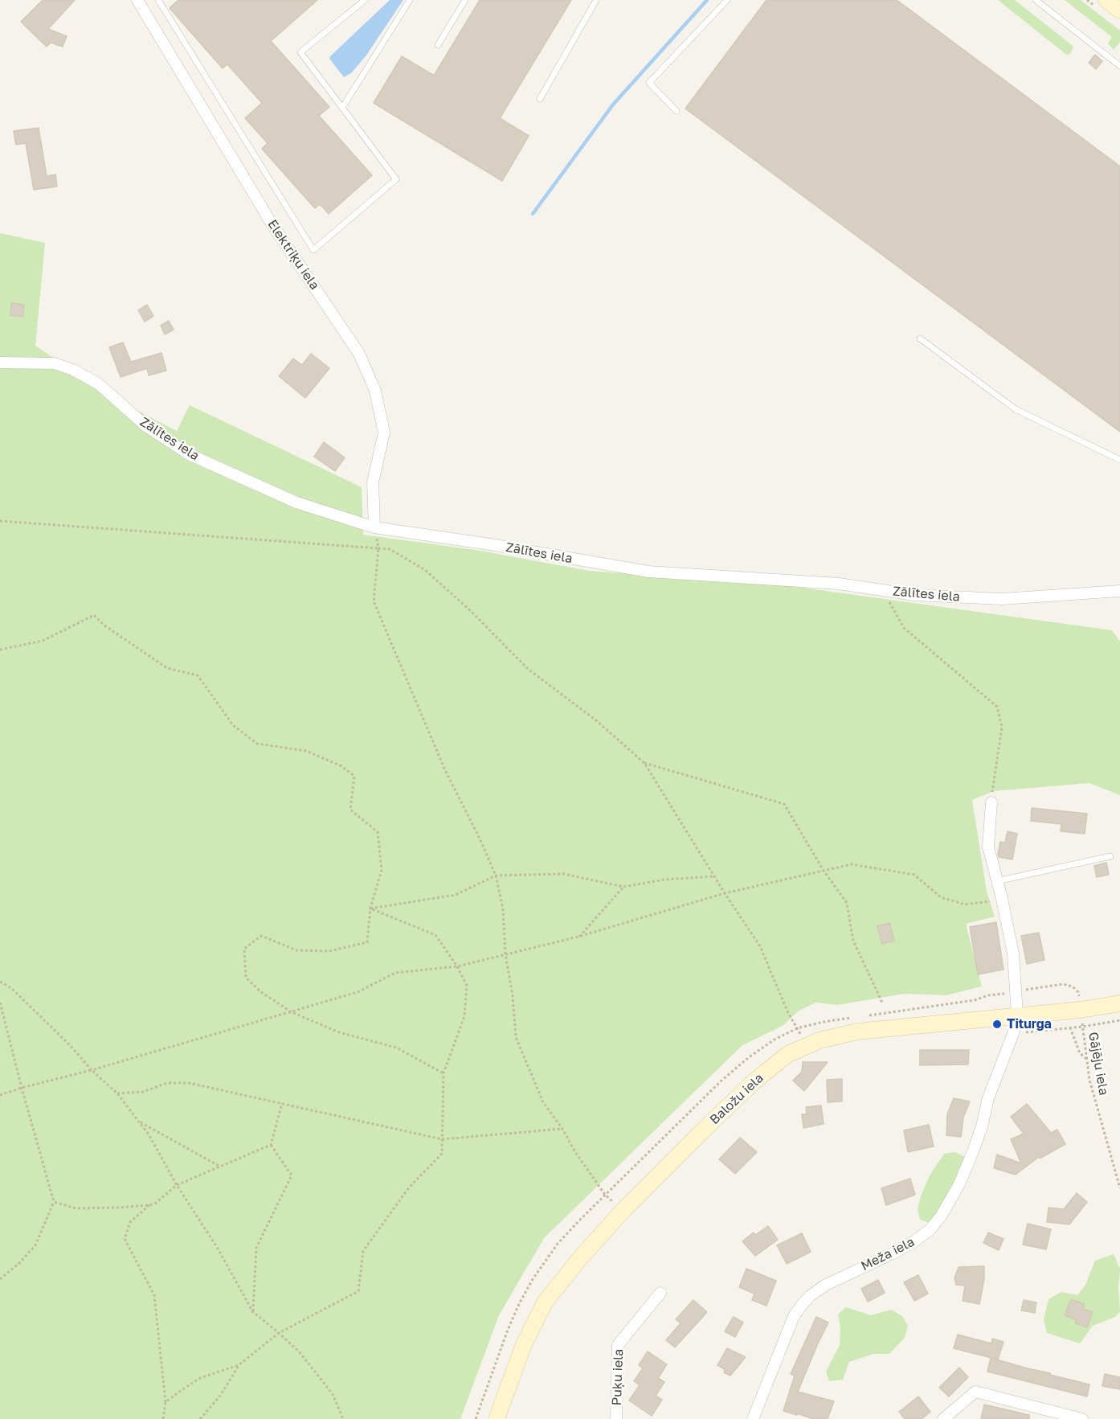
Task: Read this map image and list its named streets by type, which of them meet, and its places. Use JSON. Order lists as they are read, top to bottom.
{
  "streets": {
    "main road": ["Baložu iela"],
    "street": [
      "Elektriķu iela",
      "Zālītes iela",
      "Meža iela",
      "Puķu iela"
    ],
    "path": ["Gājēju iela"]
  },
  "crossings": [
    ["Elektriķu iela", "Zālītes iela"],
    ["Baložu iela", "Meža iela"]
  ],
  "places": ["Titurga"]
}
